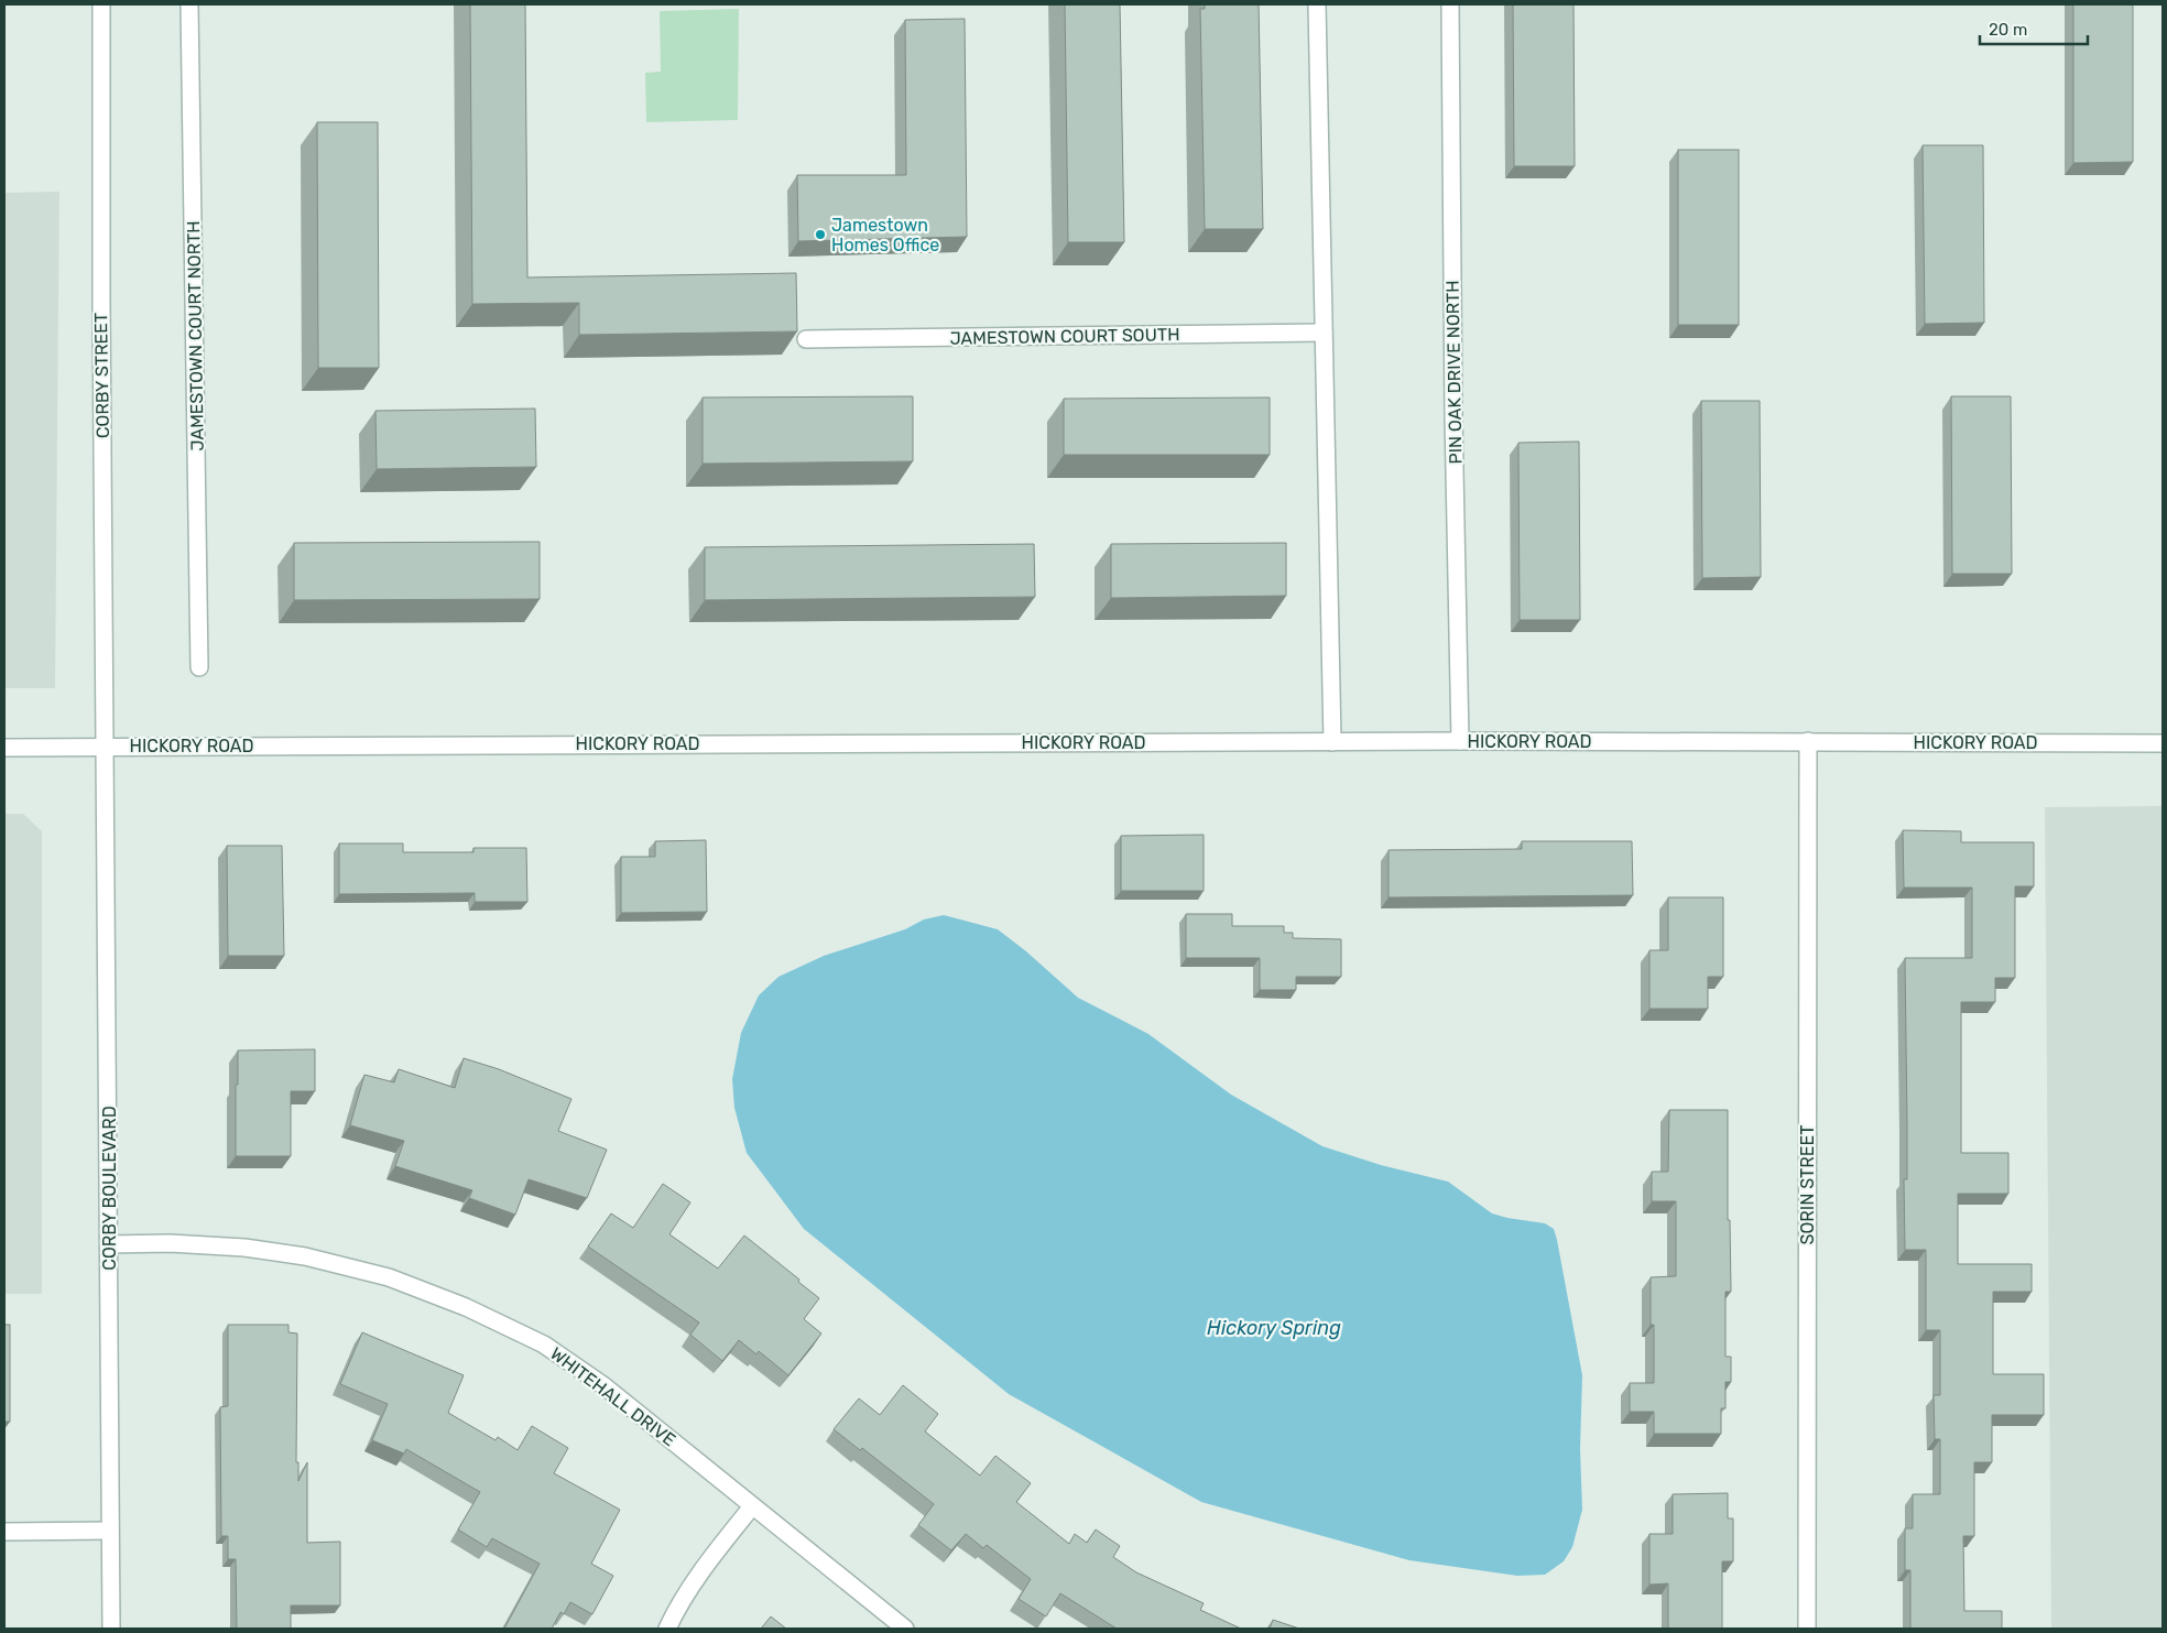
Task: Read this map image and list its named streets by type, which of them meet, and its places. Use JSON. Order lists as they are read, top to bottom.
{
  "streets": {
    "street": [
      "JAMESTOWN COURT NORTH",
      "JAMESTOWN COURT SOUTH",
      "PIN OAK DRIVE NORTH",
      "CORBY STREET",
      "HICKORY ROAD",
      "SORIN STREET",
      "CORBY BOULEVARD",
      "WHITEHALL DRIVE"
    ]
  },
  "crossings": [
    ["PIN OAK DRIVE NORTH", "HICKORY ROAD"],
    ["CORBY STREET", "HICKORY ROAD"],
    ["CORBY STREET", "CORBY BOULEVARD"],
    ["HICKORY ROAD", "SORIN STREET"],
    ["HICKORY ROAD", "CORBY BOULEVARD"],
    ["CORBY BOULEVARD", "WHITEHALL DRIVE"]
  ],
  "water": ["Hickory Spring"],
  "places": ["Jamestown Homes Office"],
  "scale_bar": "20 m"
}
